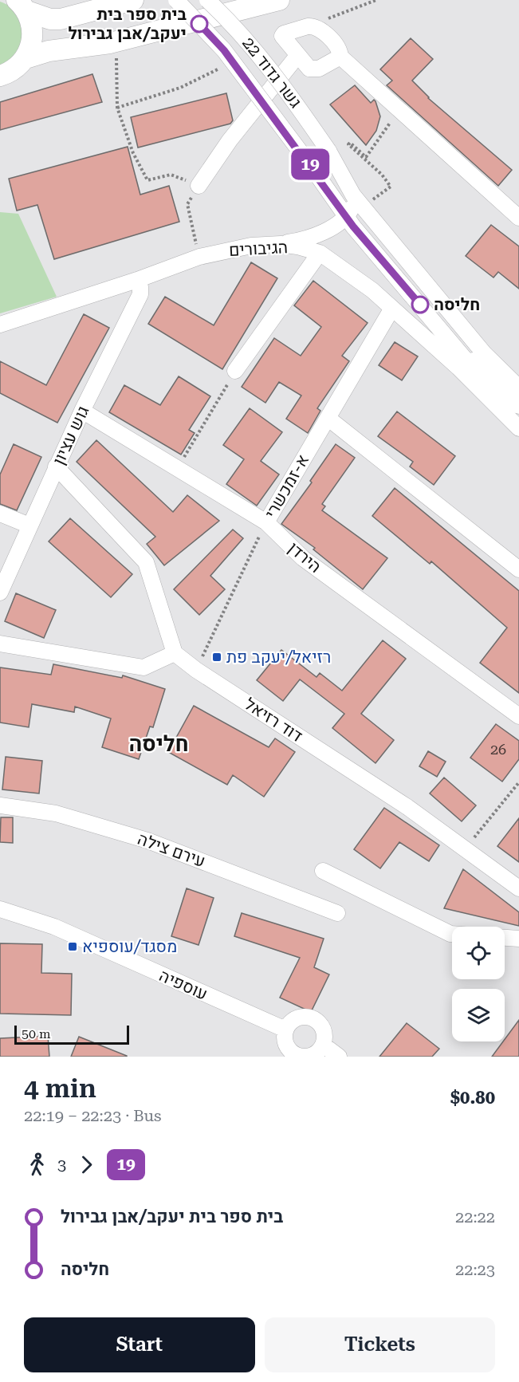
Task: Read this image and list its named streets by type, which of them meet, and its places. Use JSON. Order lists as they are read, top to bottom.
{
  "streets": {
    "street": [
      "גשר גדוד 22",
      "הגיבורים",
      "גוש עציון",
      "א-זמכשרי",
      "הירדן",
      "דוד רזיאל",
      "עירם צילה",
      "עוספיה"
    ]
  },
  "crossings": [
    ["הגיבורים", "גוש עציון"],
    ["הגיבורים", "א-זמכשרי"],
    ["גוש עציון", "הירדן"],
    ["א-זמכשרי", "הירדן"],
    ["א-זמכשרי", "דוד רזיאל"]
  ],
  "districts": ["חליסה"],
  "places": {
    "other": ["בית ספר בית יעקב/אבן גבירול", "חליסה"],
    "transit": ["רזיאל/יעקב פת", "מסגד/עוספיא"]
  },
  "lines": ["bus line 19"],
  "house_numbers": ["26"],
  "scale_bar": "50 m",
  "page": {
    "on_map": "19",
    "scale": "50 m",
    "heading": ["4 min", "22:19 – 22:23 · Bus", "$0.80"],
    "legs": ["3", "19"],
    "list": [
      {
        "name": "בית ספר בית יעקב/אבן גבירול",
        "value": "22:22"
      },
      {
        "name": "חליסה",
        "value": "22:23"
      }
    ],
    "buttons": ["Start", "Tickets"]
  }
}
